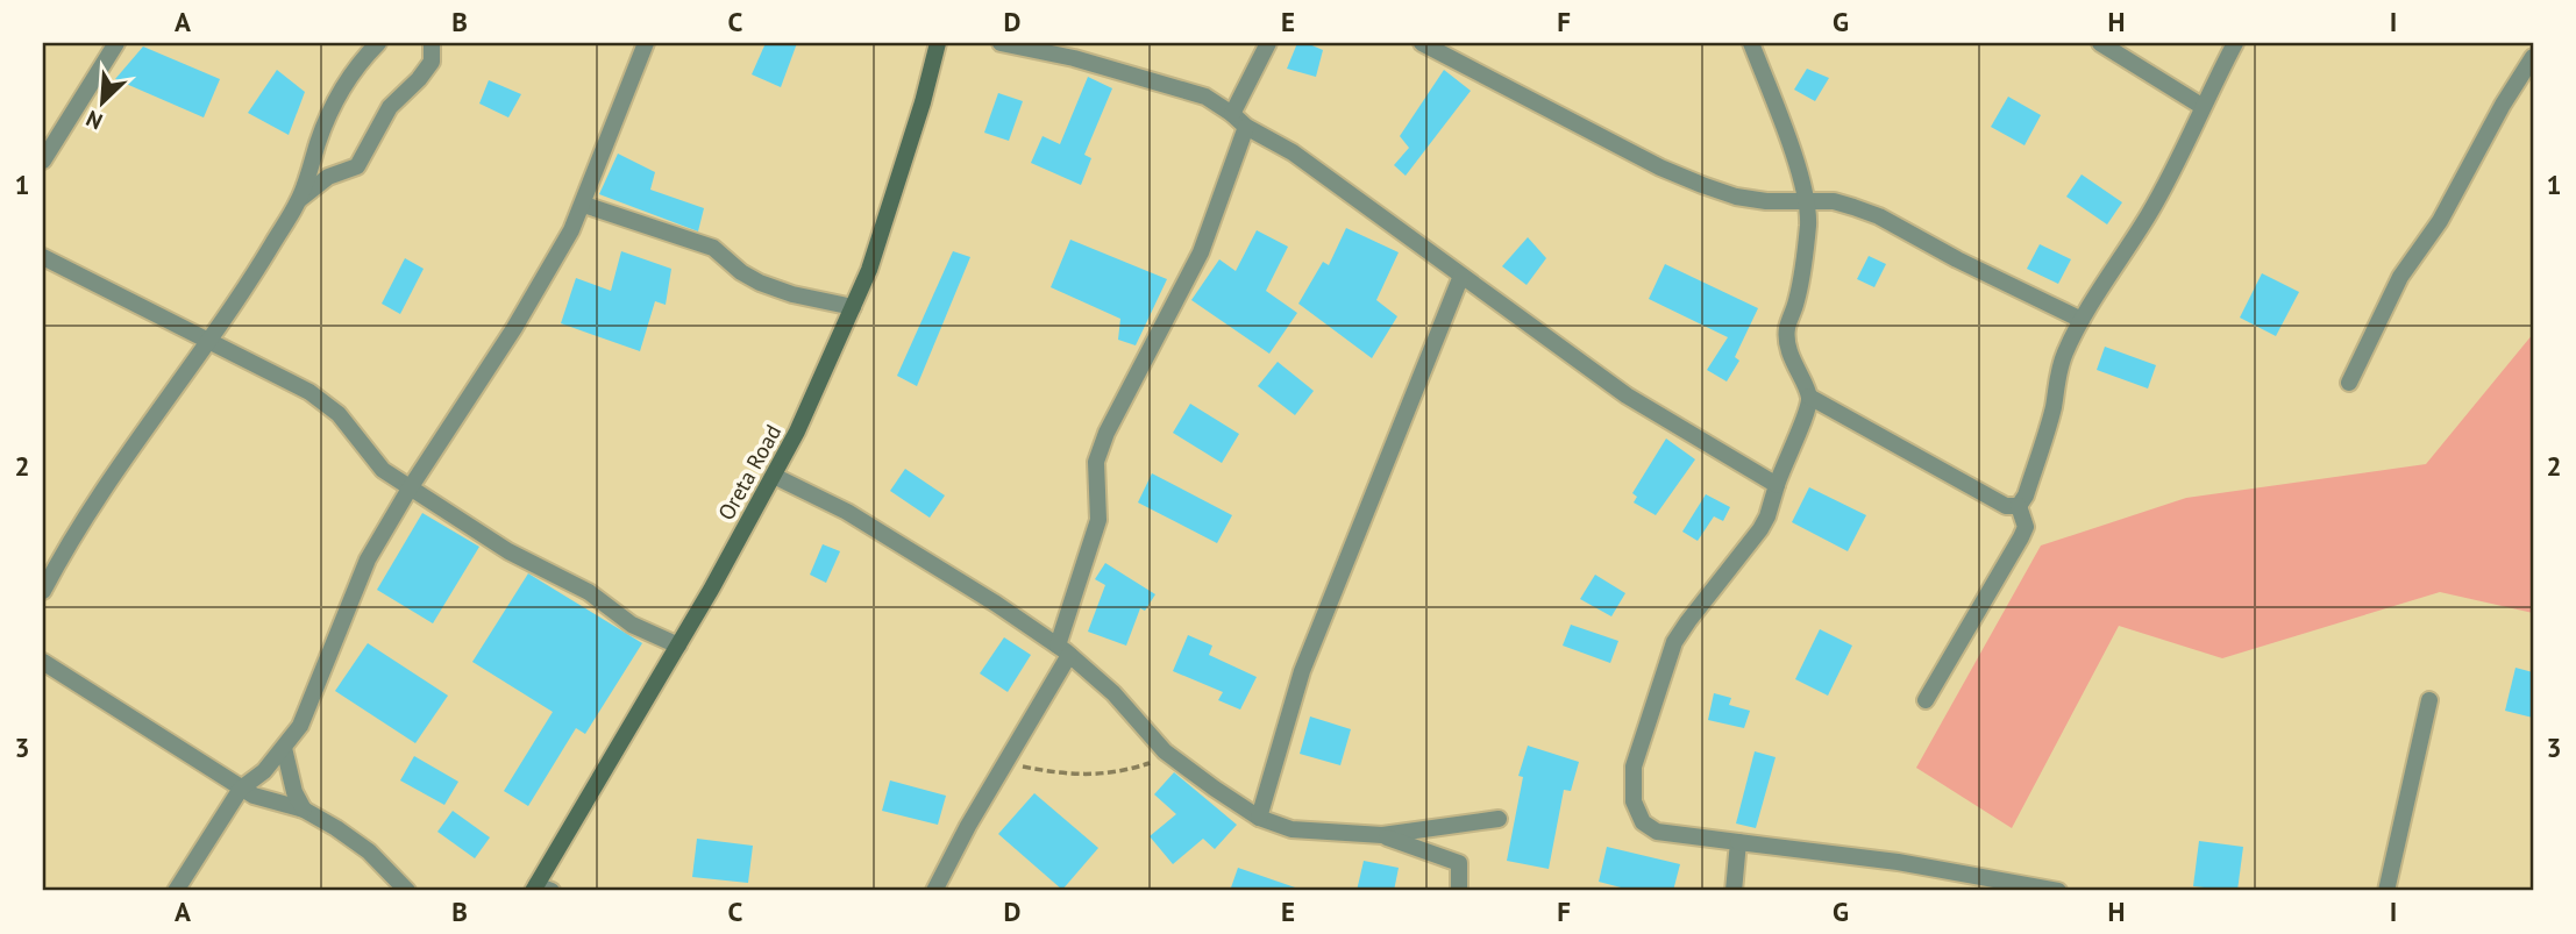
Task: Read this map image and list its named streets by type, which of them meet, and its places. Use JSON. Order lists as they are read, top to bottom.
{
  "streets": {
    "street": ["Oreta Road"]
  },
  "north": "bottom left",
  "grid": {
    "columns": [
      "A",
      "B",
      "C",
      "D",
      "E",
      "F",
      "G",
      "H",
      "I"
    ],
    "rows": ["1", "2", "3"]
  }
}
